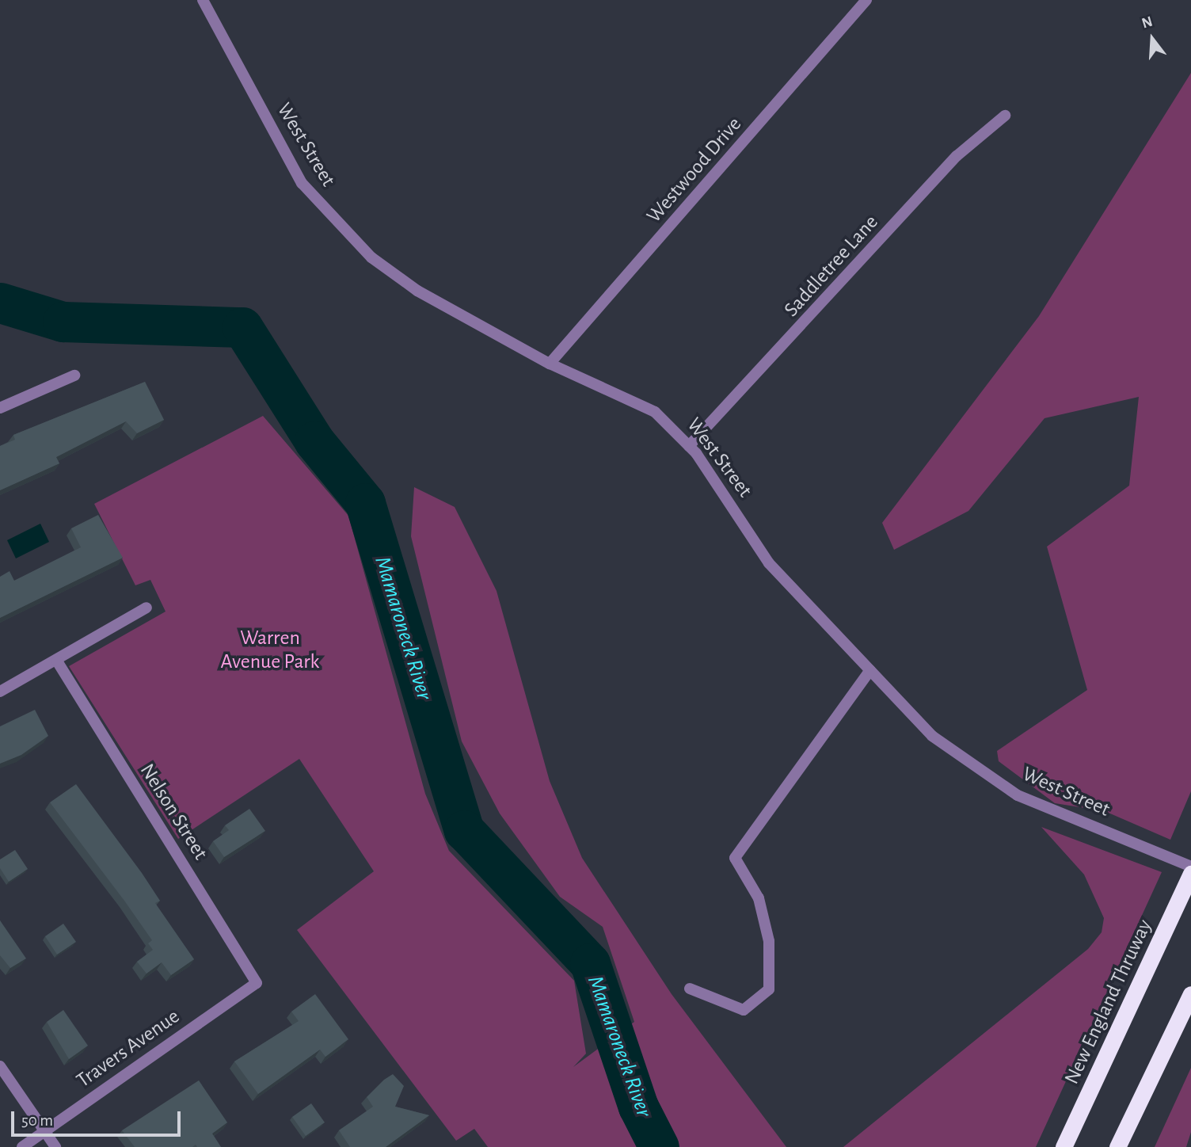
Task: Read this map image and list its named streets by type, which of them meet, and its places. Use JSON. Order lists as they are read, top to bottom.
{
  "streets": {
    "highway": ["New England Thruway"],
    "street": [
      "West Street",
      "Westwood Drive",
      "Saddletree Lane",
      "Nelson Street",
      "Travers Avenue"
    ]
  },
  "crossings": [
    ["West Street", "Westwood Drive"],
    ["West Street", "Saddletree Lane"],
    ["Nelson Street", "Travers Avenue"]
  ],
  "water": ["Mamaroneck River"],
  "parks": ["Warren Avenue Park"],
  "scale_bar": "50 m",
  "north": "top"
}
